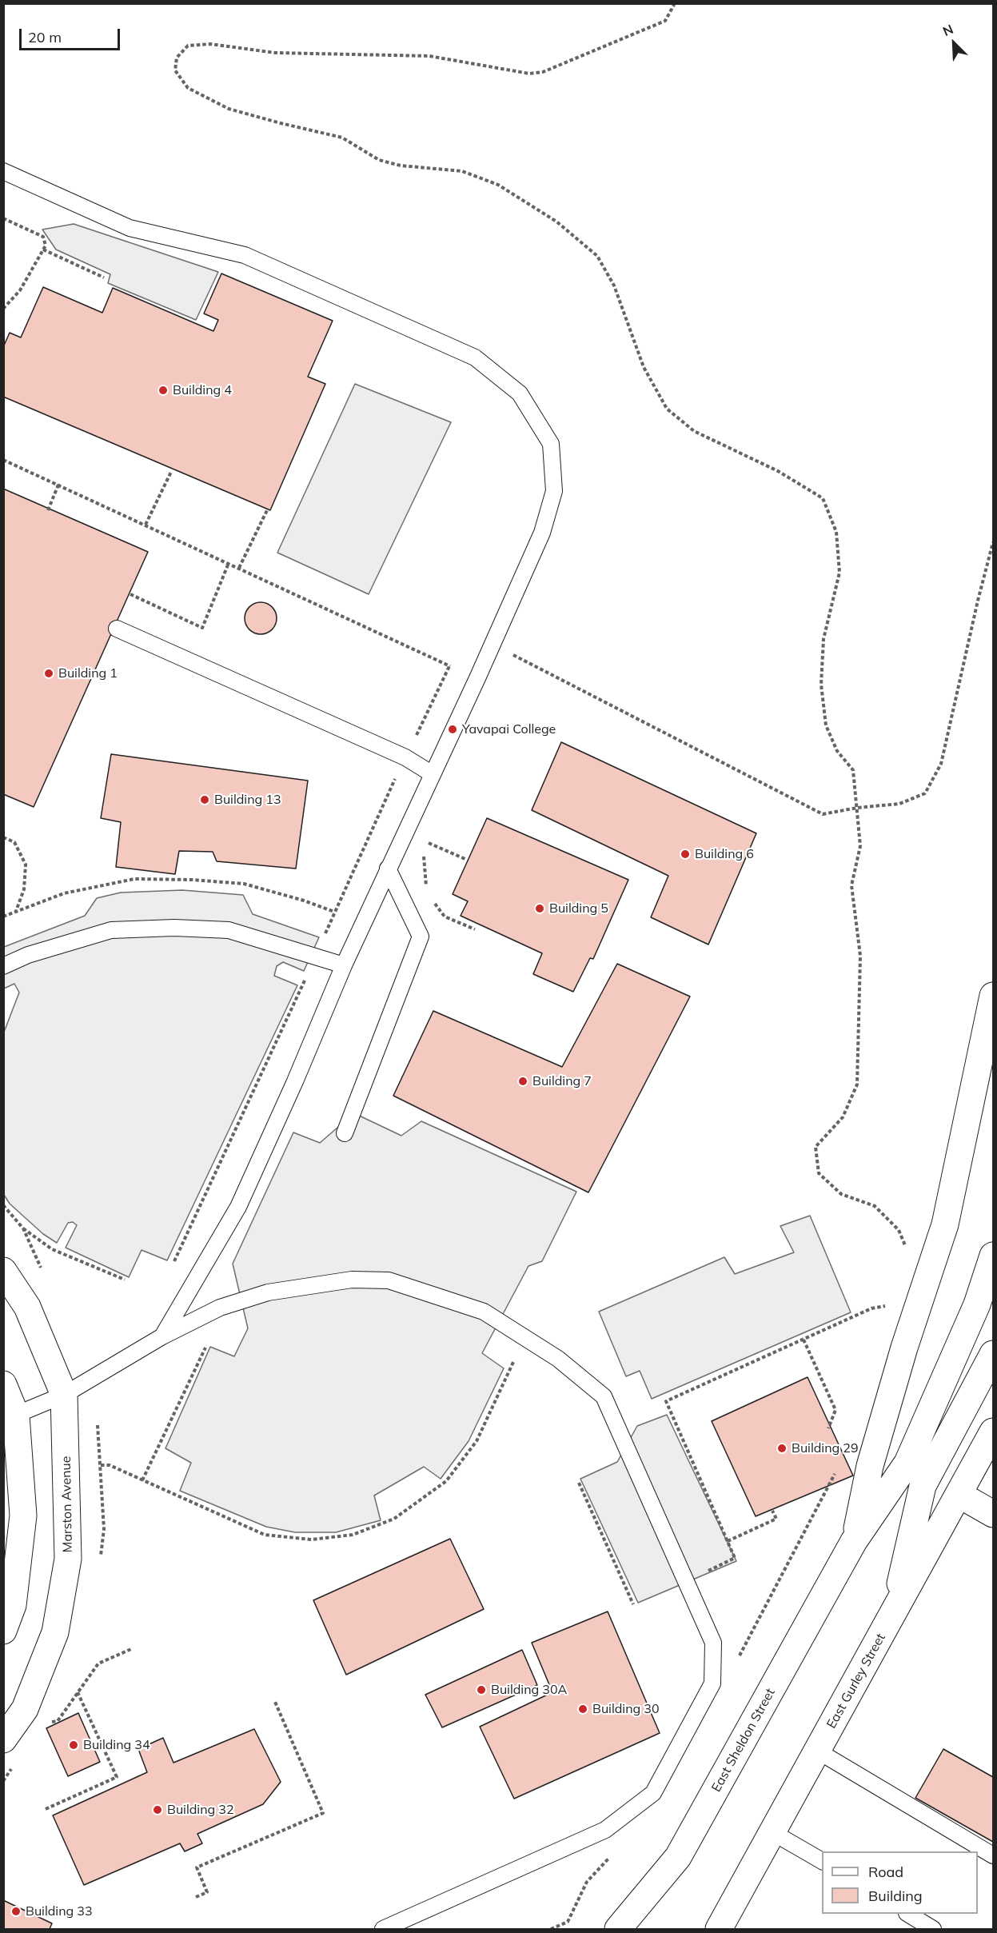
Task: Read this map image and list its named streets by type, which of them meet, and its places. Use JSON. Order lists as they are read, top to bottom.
{
  "streets": {
    "main road": ["Marston Avenue", "East Gurley Street", "East Sheldon Street"]
  },
  "places": [
    "Building 4",
    "Building 1",
    "Yavapai College",
    "Building 13",
    "Building 6",
    "Building 5",
    "Building 7",
    "Building 29",
    "Building 30A",
    "Building 30",
    "Building 34",
    "Building 32",
    "Building 33"
  ],
  "legend": ["Road", "Building"],
  "scale_bar": "20 m",
  "north": "top left"
}
